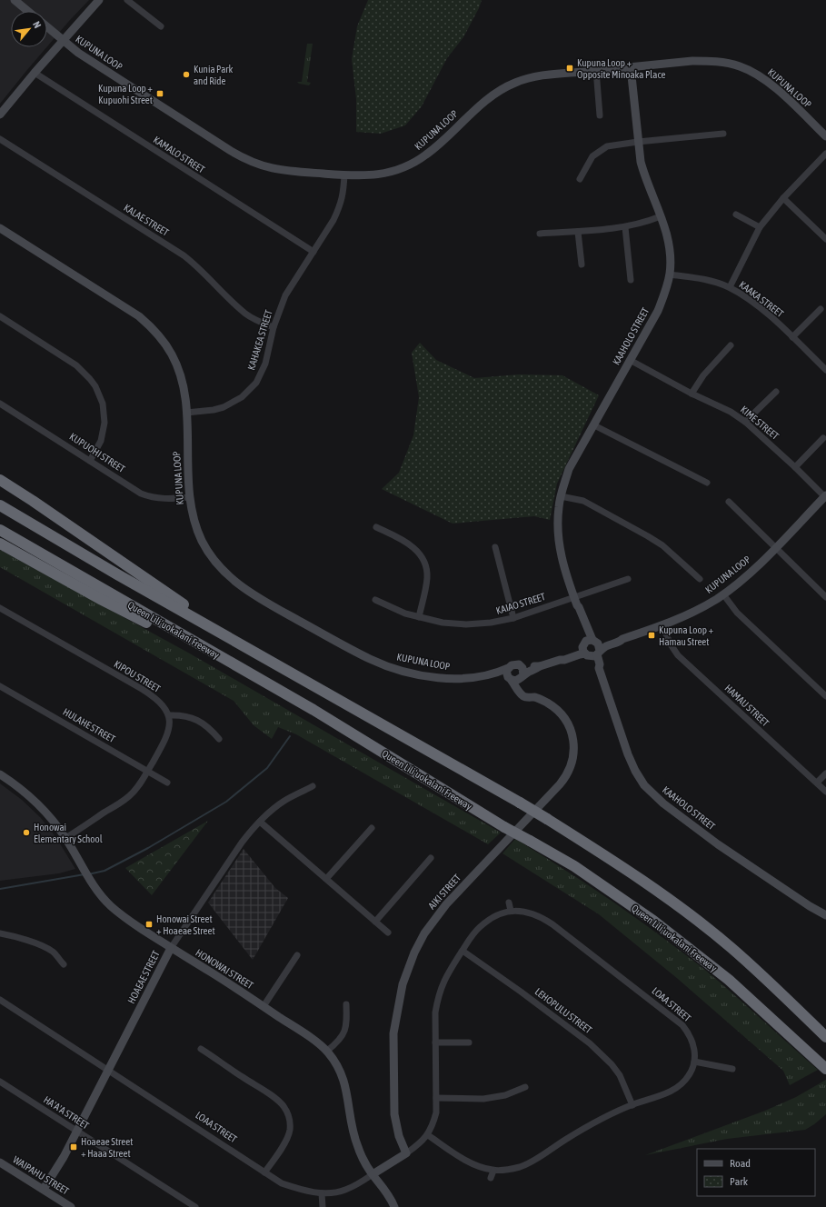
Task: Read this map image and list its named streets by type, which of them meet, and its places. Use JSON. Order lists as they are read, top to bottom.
{
  "streets": {
    "highway": ["Queen Liliʻuokalani Freeway"],
    "street": [
      "KUPUNA LOOP",
      "KAMALO STREET",
      "KALAE STREET",
      "KAAKA STREET",
      "KAAHOLO STREET",
      "KAHAKEA STREET",
      "KIME STREET",
      "KUPUOHI STREET",
      "KAIAO STREET",
      "KIPOU STREET",
      "HAMAU STREET",
      "HULAHE STREET",
      "AIKI STREET",
      "HONOWAI STREET",
      "HOAEAE STREET",
      "LOAA STREET",
      "LEHOPULU STREET",
      "HA'A'A STREET",
      "WAIPAHU STREET"
    ]
  },
  "crossings": [
    ["KUPUNA LOOP", "KAAHOLO STREET"],
    ["KUPUNA LOOP", "KAHAKEA STREET"],
    ["KUPUNA LOOP", "KIME STREET"],
    ["KUPUNA LOOP", "KUPUOHI STREET"],
    ["KUPUNA LOOP", "HAMAU STREET"],
    ["KUPUNA LOOP", "AIKI STREET"],
    ["KAMALO STREET", "KAHAKEA STREET"],
    ["KALAE STREET", "KAHAKEA STREET"],
    ["KAAKA STREET", "KAAHOLO STREET"],
    ["KAAHOLO STREET", "KIME STREET"],
    ["KAAHOLO STREET", "KAIAO STREET"],
    ["AIKI STREET", "LOAA STREET"],
    ["HONOWAI STREET", "HOAEAE STREET"],
    ["HONOWAI STREET", "LOAA STREET"],
    ["HOAEAE STREET", "LOAA STREET"],
    ["HOAEAE STREET", "HA'A'A STREET"],
    ["HOAEAE STREET", "WAIPAHU STREET"],
    ["LOAA STREET", "LEHOPULU STREET"]
  ],
  "places": {
    "transit": [
      "Kupuna Loop + Opposite Minoaka Place",
      "Kupuna Loop + Kupuohi Street",
      "Kupuna Loop + Hamau Street",
      "Honowai Street + Hoaeae Street",
      "Hoaeae Street + Haaa Street"
    ],
    "other": ["Kunia Park and Ride", "Honowai Elementary School"]
  },
  "legend": ["Road", "Park"],
  "north": "top right"
}
